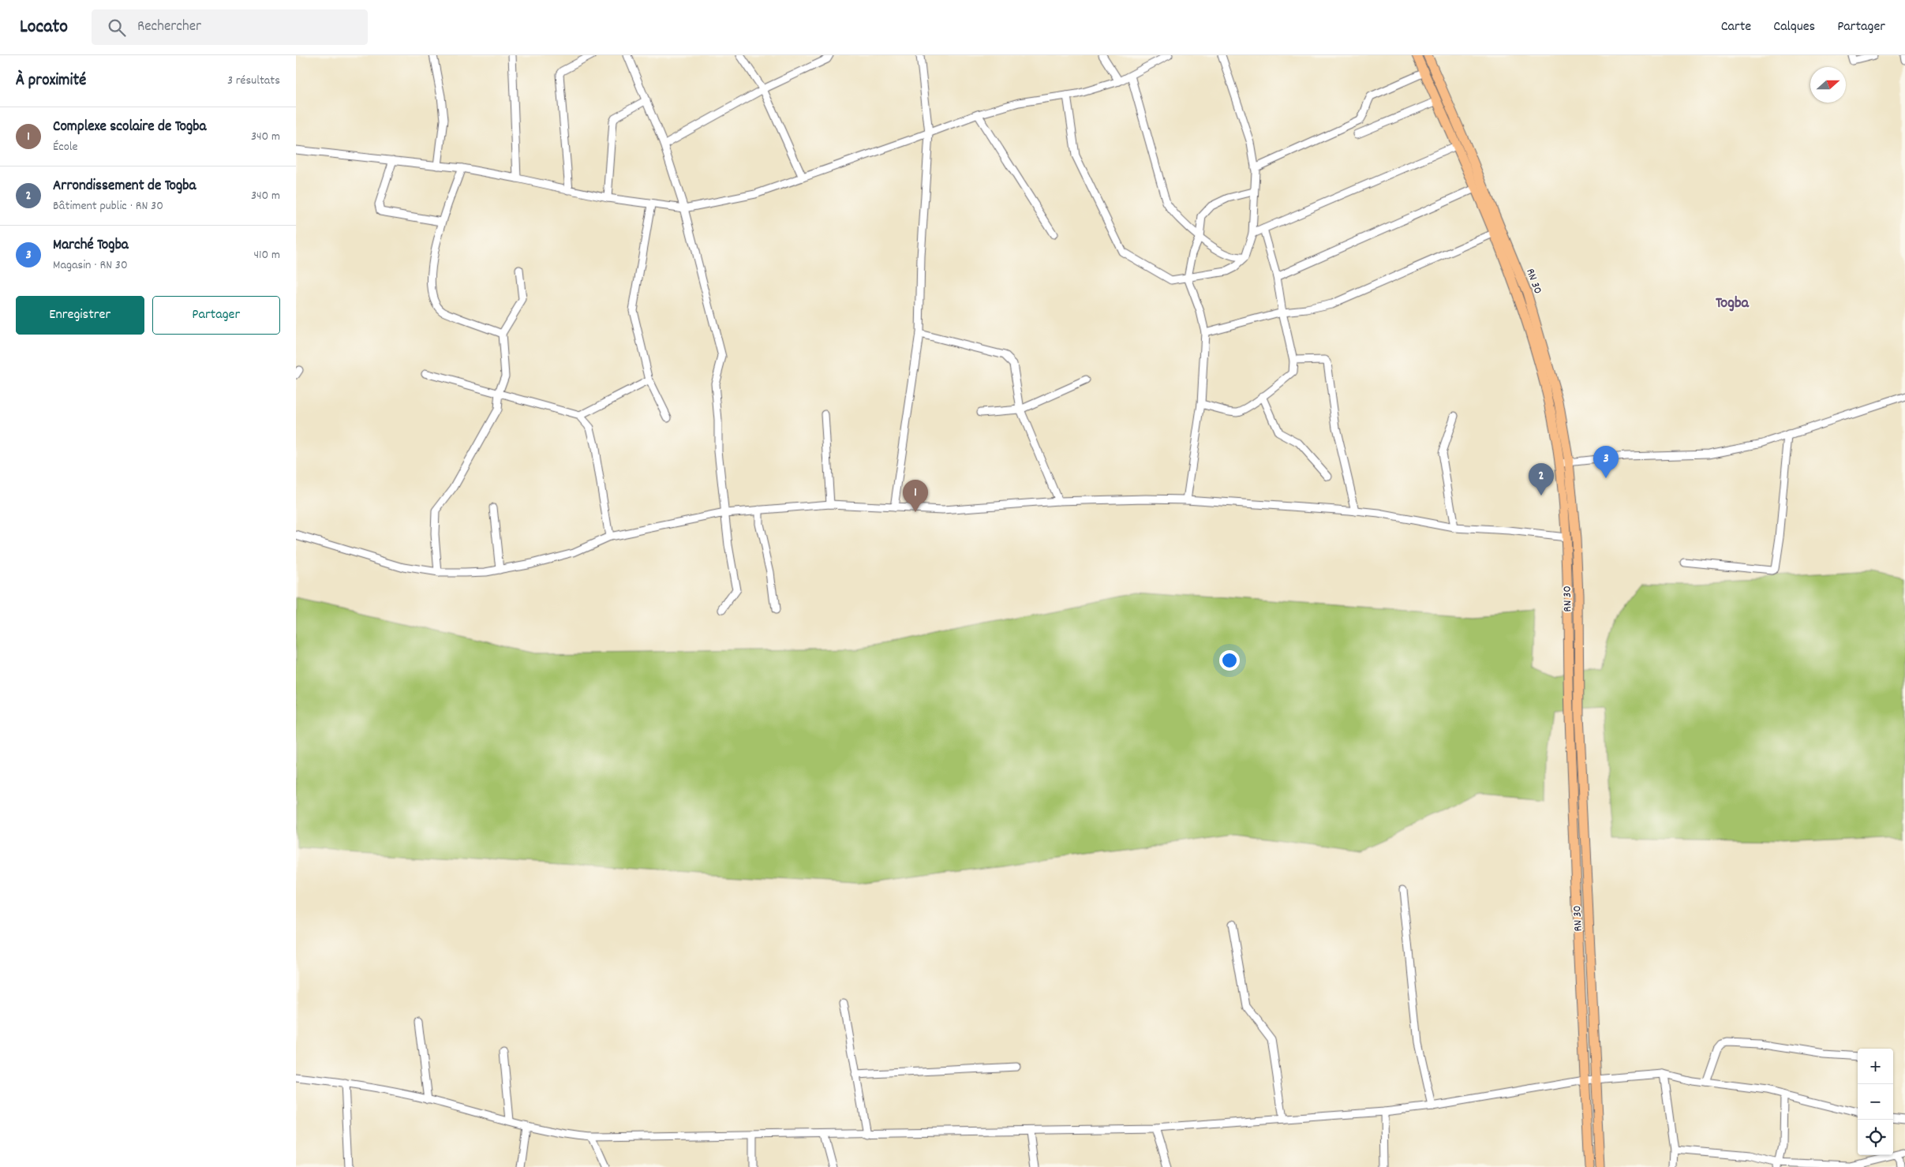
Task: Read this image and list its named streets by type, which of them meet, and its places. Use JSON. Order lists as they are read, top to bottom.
{
  "streets": {
    "main road": ["RN 30"]
  },
  "districts": ["Togba"],
  "north": "right",
  "page": {
    "header": "Locato",
    "search": "Rechercher",
    "nav": ["Carte", "Calques", "Partager"],
    "heading": ["À proximité", "3 résultats"],
    "list": [
      {
        "mark": "1",
        "name": "Complexe scolaire de Togba",
        "note": "École",
        "value": "340 m"
      },
      {
        "mark": "2",
        "name": "Arrondissement de Togba",
        "note": "Bâtiment public · RN 30",
        "value": "340 m"
      },
      {
        "mark": "3",
        "name": "Marché Togba",
        "note": "Magasin · RN 30",
        "value": "410 m"
      }
    ],
    "buttons": ["Enregistrer", "Partager"],
    "pins": ["3", "2", "1"],
    "map_buttons": ["+", "−"]
  }
}
